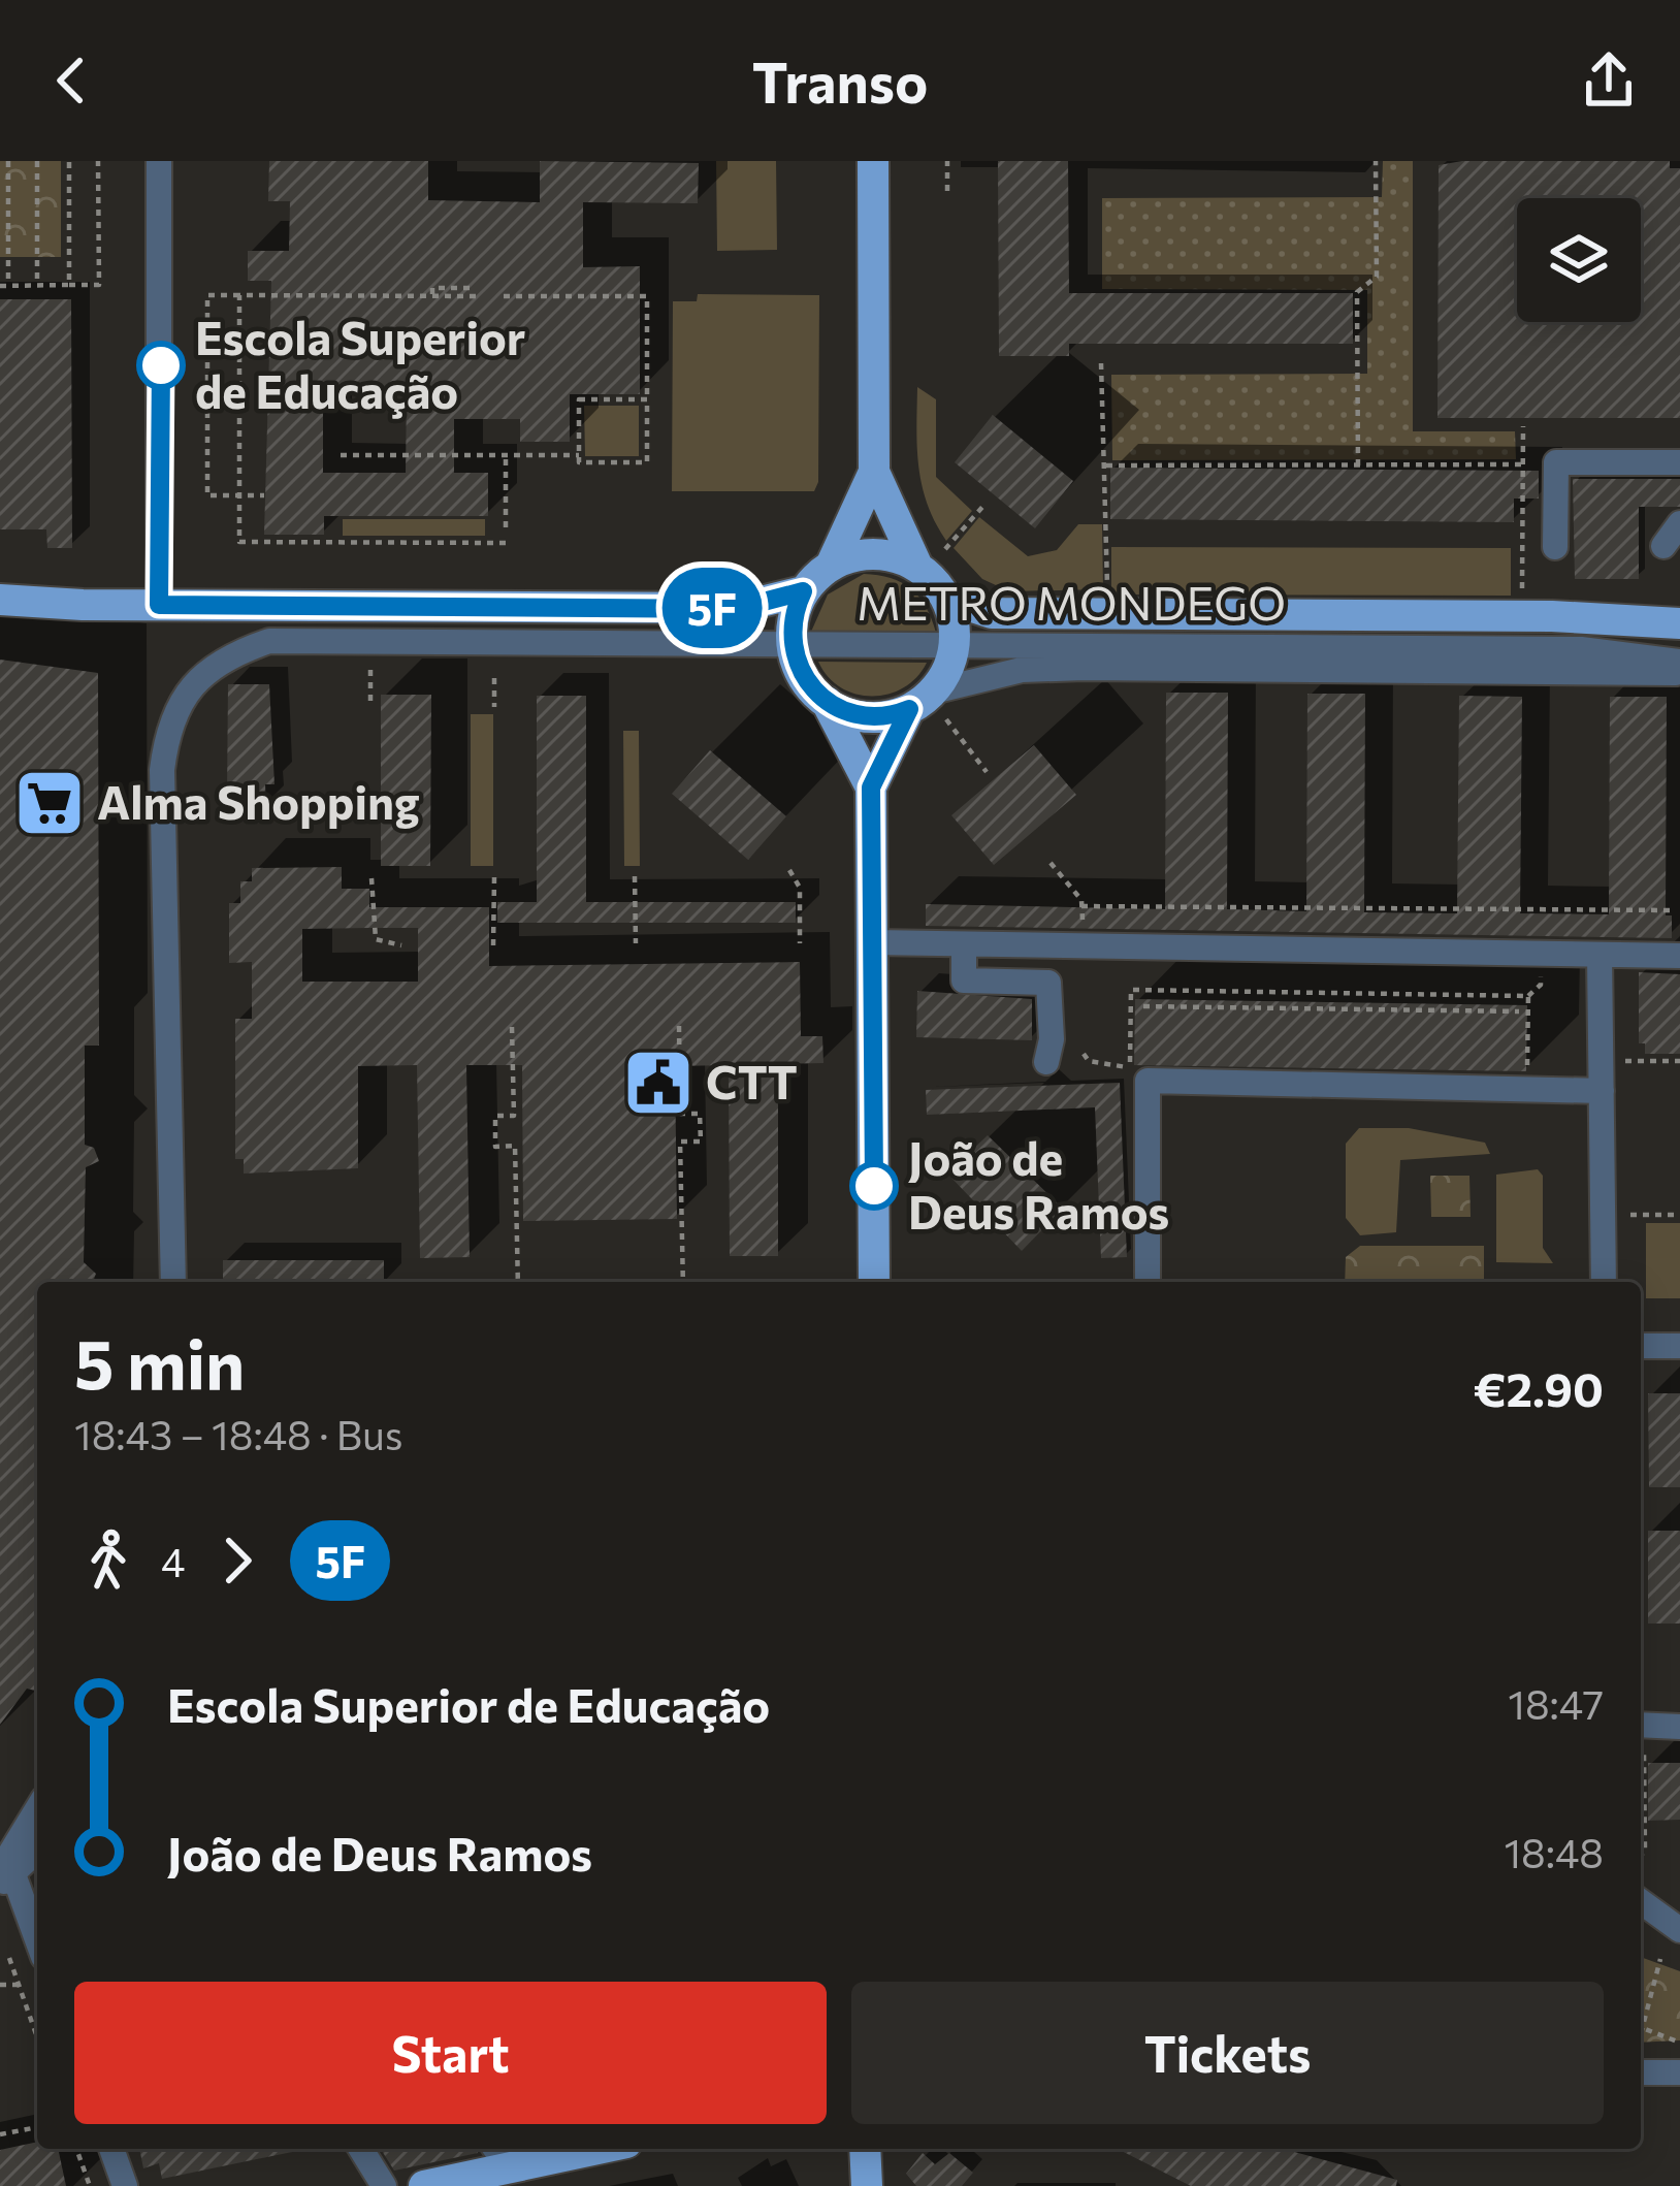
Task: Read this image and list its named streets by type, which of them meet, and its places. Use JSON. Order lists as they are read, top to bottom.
{
  "streets": {
    "street": ["METRO MONDEGO"]
  },
  "places": {
    "other": ["Escola Superior de Educação", "João de Deus Ramos"],
    "supermarket": ["Alma Shopping"],
    "public building": ["CTT"]
  },
  "lines": ["bus line 5F"],
  "page": {
    "header": "Transo",
    "on_map": "5F",
    "heading": ["5 min", "18:43 – 18:48 · Bus", "€2.90"],
    "legs": ["4", "5F"],
    "list": [
      {
        "name": "Escola Superior de Educação",
        "value": "18:47"
      },
      {
        "name": "João de Deus Ramos",
        "value": "18:48"
      }
    ],
    "buttons": ["Start", "Tickets"]
  }
}
